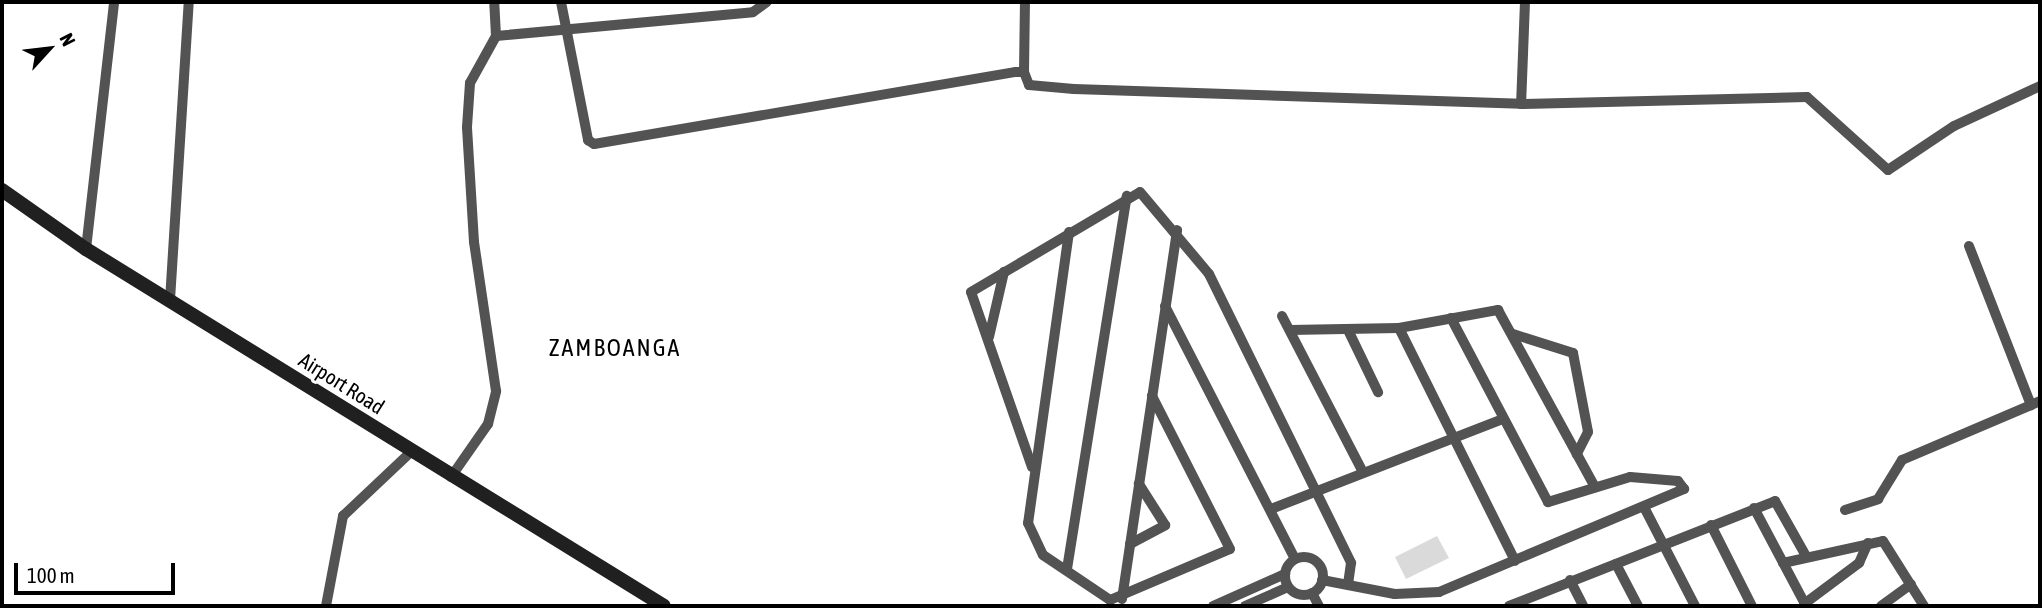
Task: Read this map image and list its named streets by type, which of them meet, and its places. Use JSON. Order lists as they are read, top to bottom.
{
  "streets": {
    "main road": ["Airport Road"]
  },
  "districts": ["ZAMBOANGA"],
  "scale_bar": "100 m",
  "north": "top right"
}
